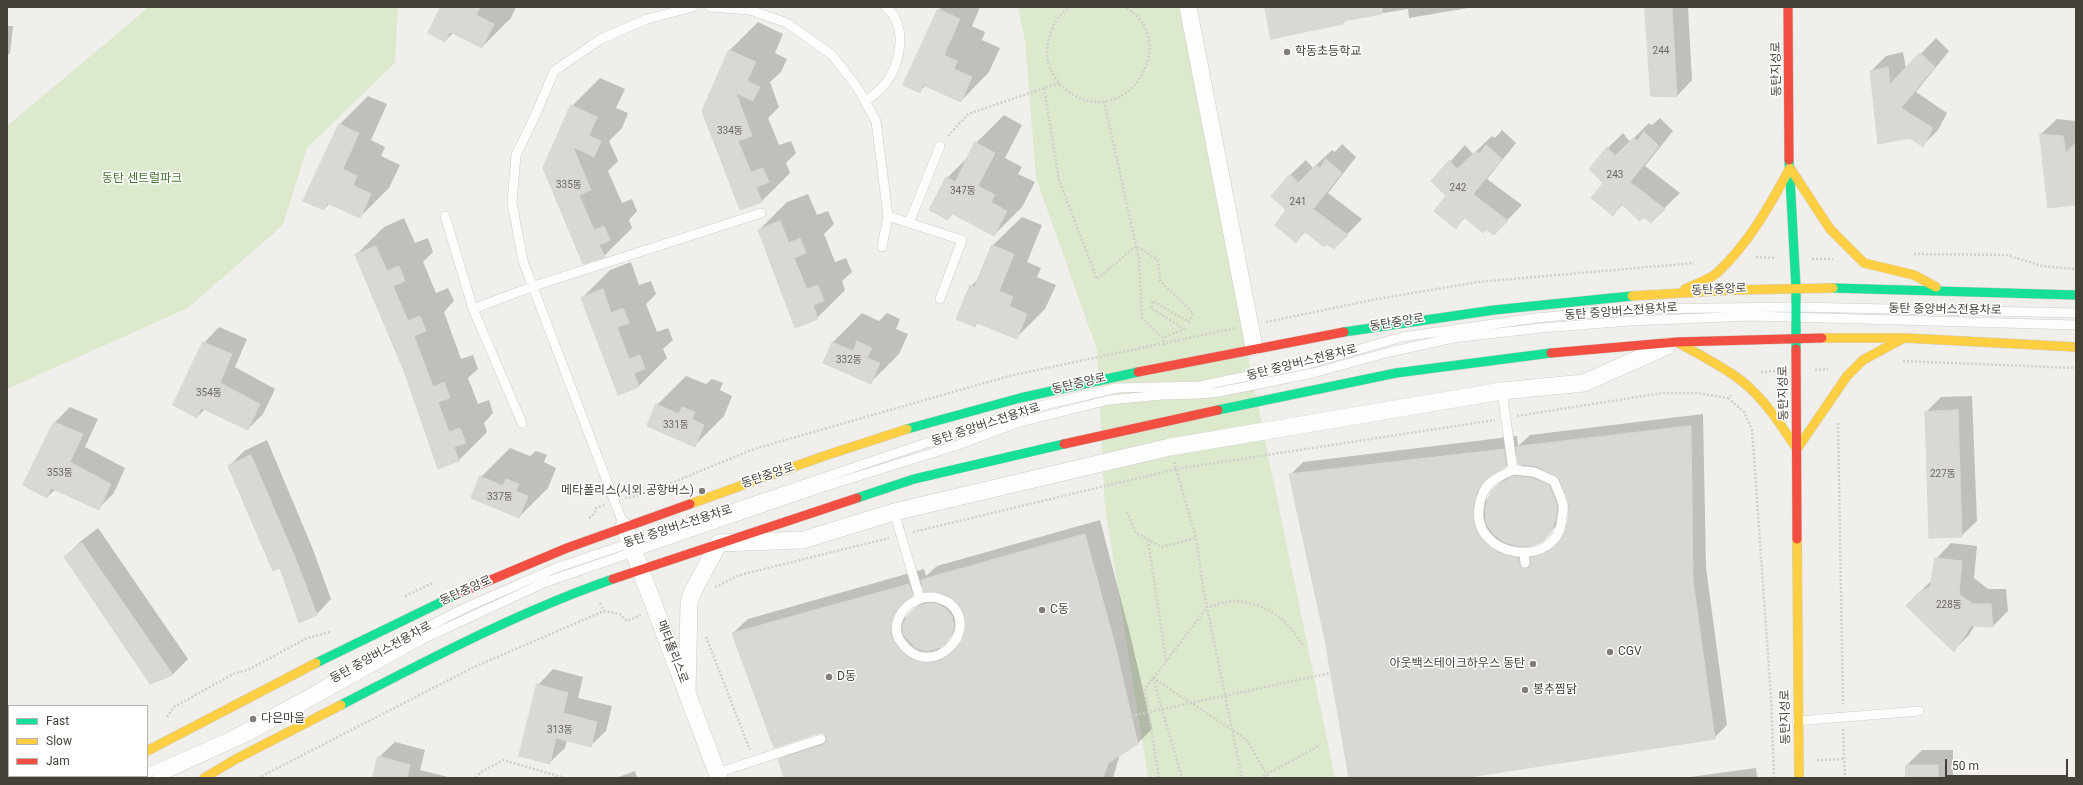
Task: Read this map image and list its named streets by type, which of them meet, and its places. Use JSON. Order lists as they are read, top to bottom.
{
  "streets": {
    "street": ["동탄지성로", "동탄중앙로", "메타폴리스로"],
    "lane": ["동탄 중앙버스전용차로"]
  },
  "crossings": [
    ["동탄지성로", "동탄중앙로"],
    ["동탄지성로", "동탄 중앙버스전용차로"],
    ["동탄중앙로", "메타폴리스로"],
    ["동탄 중앙버스전용차로", "메타폴리스로"]
  ],
  "parks": ["동탄 센트럴파크"],
  "places": [
    "학동초등학교",
    "메타폴리스(시외.공항버스)",
    "C동",
    "CGV",
    "아웃백스테이크하우스 동탄",
    "D동",
    "봉추찜닭",
    "다은마을"
  ],
  "house_numbers": [
    "244",
    "334동",
    "243",
    "335동",
    "242",
    "347동",
    "241",
    "332동",
    "354동",
    "331동",
    "353동",
    "227동",
    "337동",
    "228동",
    "313동"
  ],
  "legend": ["Fast", "Slow", "Jam"],
  "scale_bar": "50 m"
}
